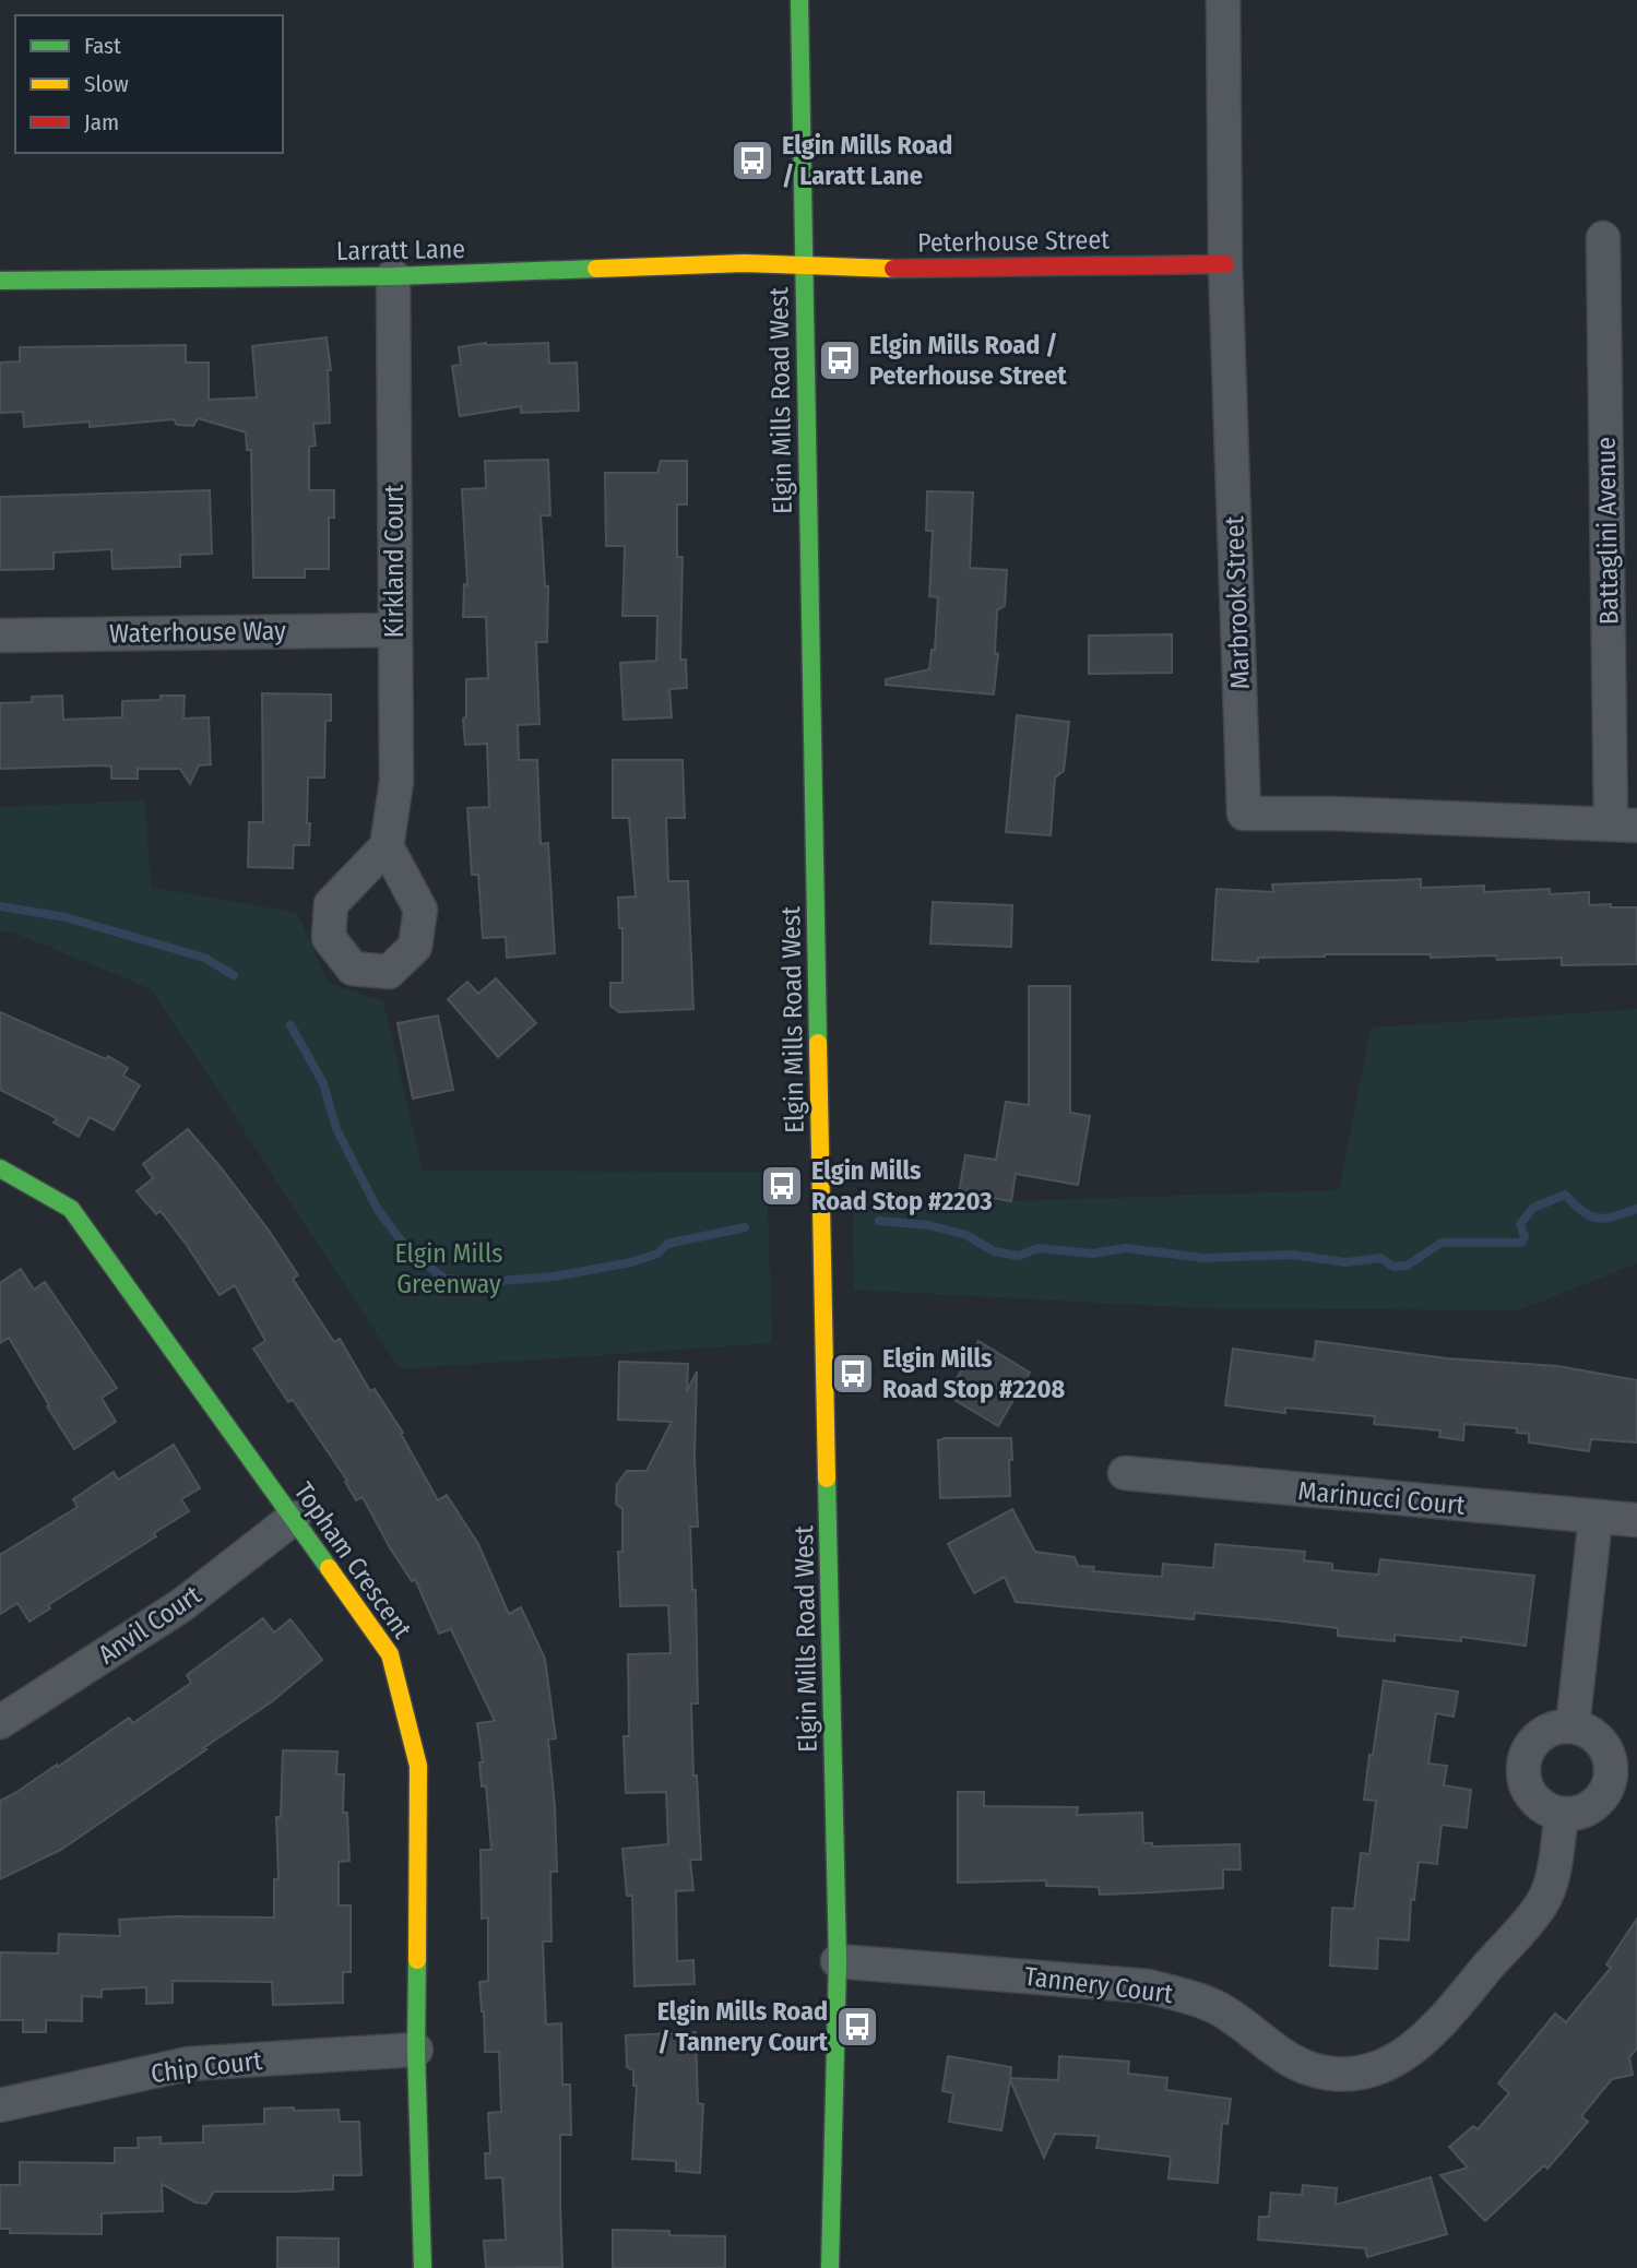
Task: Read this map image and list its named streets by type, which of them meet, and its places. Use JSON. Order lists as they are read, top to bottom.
{
  "streets": {
    "street": [
      "Peterhouse Street",
      "Larratt Lane",
      "Elgin Mills Road West",
      "Battaglini Avenue",
      "Kirkland Court",
      "Marbrook Street",
      "Waterhouse Way",
      "Marinucci Court",
      "Topham Crescent",
      "Anvil Court",
      "Tannery Court",
      "Chip Court"
    ]
  },
  "crossings": [
    ["Peterhouse Street", "Larratt Lane"],
    ["Peterhouse Street", "Elgin Mills Road West"],
    ["Peterhouse Street", "Marbrook Street"],
    ["Larratt Lane", "Elgin Mills Road West"],
    ["Larratt Lane", "Kirkland Court"],
    ["Elgin Mills Road West", "Tannery Court"],
    ["Battaglini Avenue", "Marbrook Street"],
    ["Kirkland Court", "Waterhouse Way"],
    ["Topham Crescent", "Anvil Court"],
    ["Topham Crescent", "Chip Court"]
  ],
  "parks": ["Elgin Mills Greenway"],
  "places": {
    "bus stop": [
      "Elgin Mills Road / Laratt Lane",
      "Elgin Mills Road / Peterhouse Street",
      "Elgin Mills Road Stop #2203",
      "Elgin Mills Road Stop #2208",
      "Elgin Mills Road / Tannery Court"
    ]
  },
  "legend": ["Fast", "Slow", "Jam"]
}
